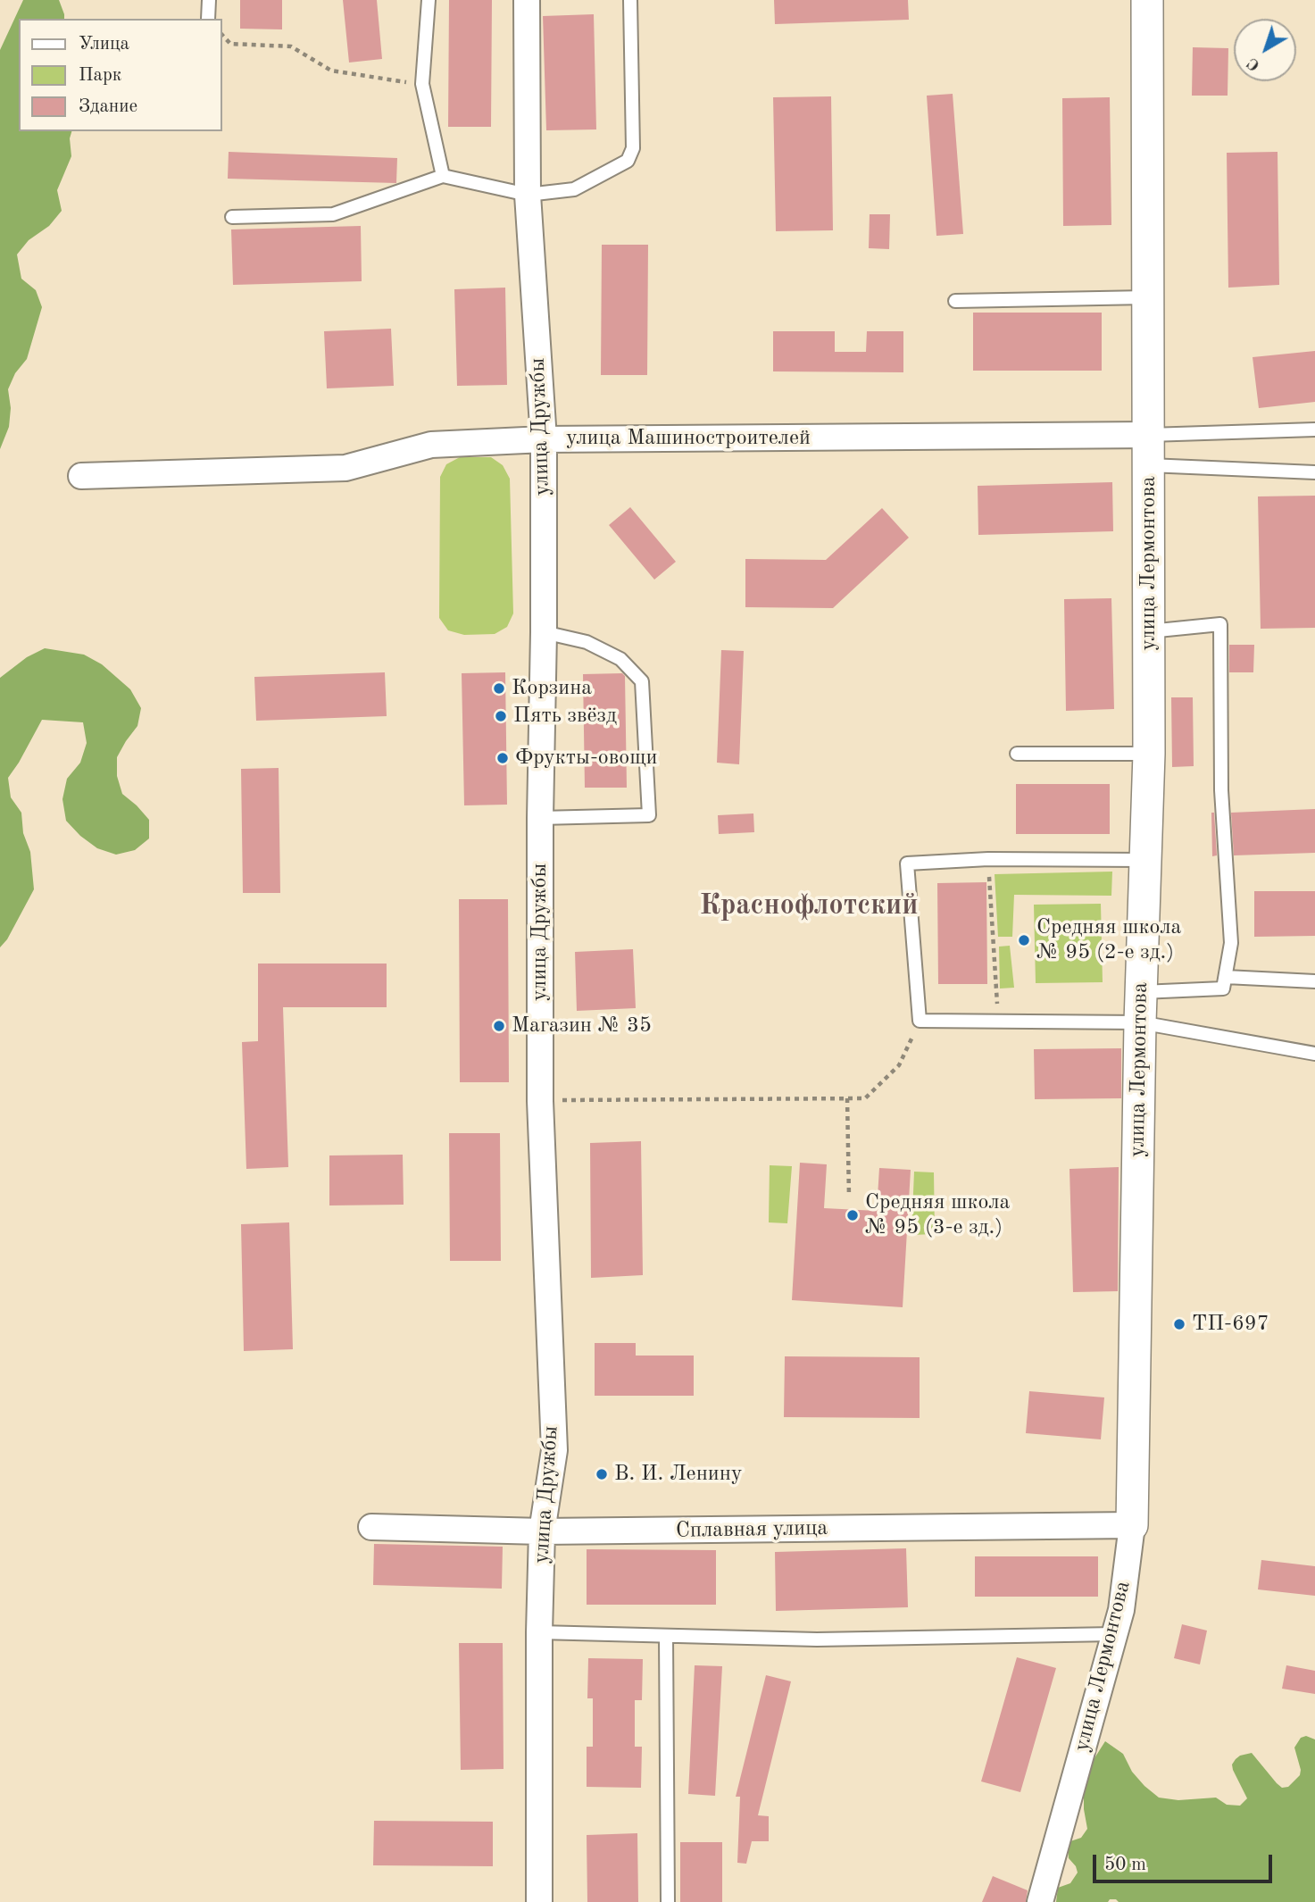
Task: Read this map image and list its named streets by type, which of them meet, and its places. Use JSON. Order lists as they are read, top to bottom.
{
  "streets": {
    "street": [
      "улица Дружбы",
      "улица Машиностроителей",
      "улица Лермонтова",
      "Сплавная улица"
    ]
  },
  "crossings": [
    ["улица Дружбы", "улица Машиностроителей"],
    ["улица Дружбы", "Сплавная улица"],
    ["улица Машиностроителей", "улица Лермонтова"],
    ["улица Лермонтова", "Сплавная улица"]
  ],
  "districts": ["Краснофлотский"],
  "places": [
    "Корзина",
    "Пять звёзд",
    "Фрукты-овощи",
    "Средняя школа № 95 (2-е зд.)",
    "Магазин № 35",
    "Средняя школа № 95 (3-е зд.)",
    "ТП-697",
    "В. И. Ленину"
  ],
  "legend": ["Улица", "Парк", "Здание"],
  "scale_bar": "50 m",
  "north": "bottom left"
}
